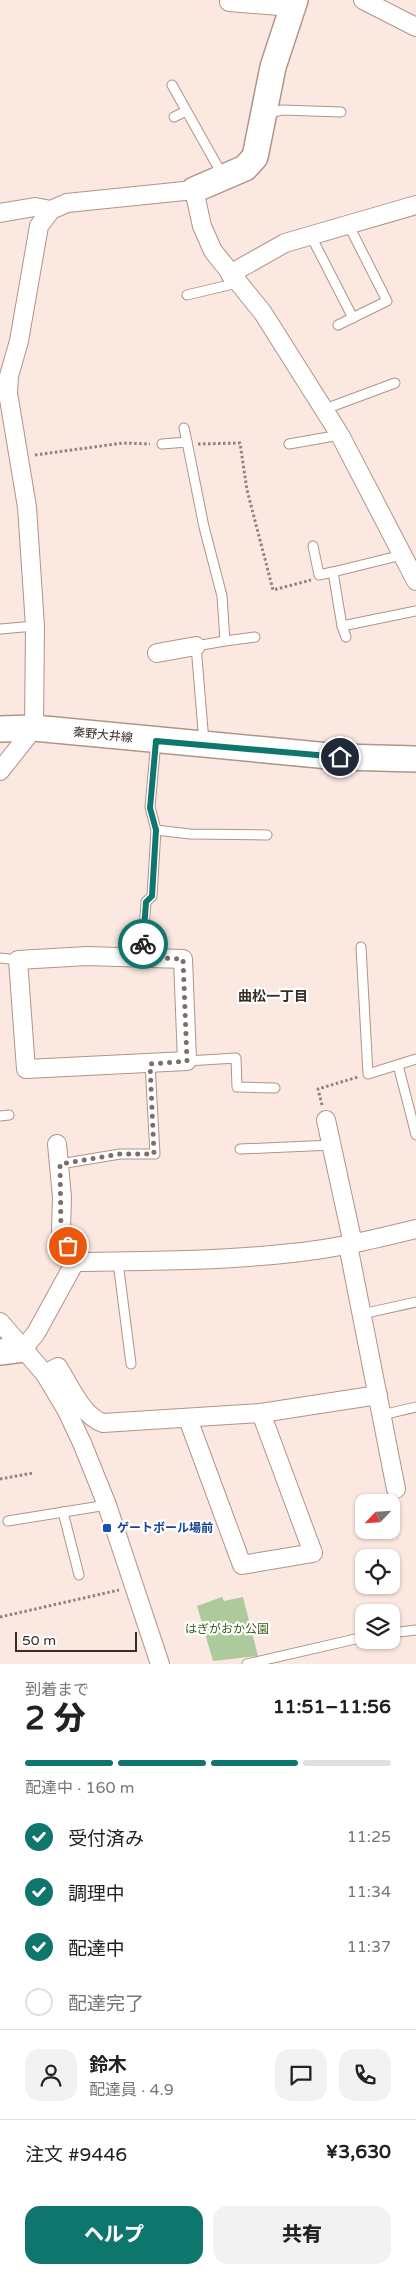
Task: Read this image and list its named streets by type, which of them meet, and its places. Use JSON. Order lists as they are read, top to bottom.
{
  "streets": {
    "main road": ["秦野大井線"]
  },
  "districts": ["曲松一丁目"],
  "parks": ["はぎがおか公園"],
  "places": {
    "transit": ["ゲートボール場前"]
  },
  "scale_bar": "50 m",
  "north": "bottom left",
  "page": {
    "scale": "50 m",
    "heading": ["2 分", "到着まで", "11:51–11:56"],
    "panel": [
      "鈴木",
      "配達員 · 4.9",
      "注文 #9446",
      "¥3,630"
    ],
    "bar": "配達中 · 160 m",
    "list": [
      ["受付済み", "11:25"],
      ["調理中", "11:34"],
      ["配達中", "11:37"],
      "配達完了"
    ],
    "buttons": ["ヘルプ", "共有"]
  }
}
